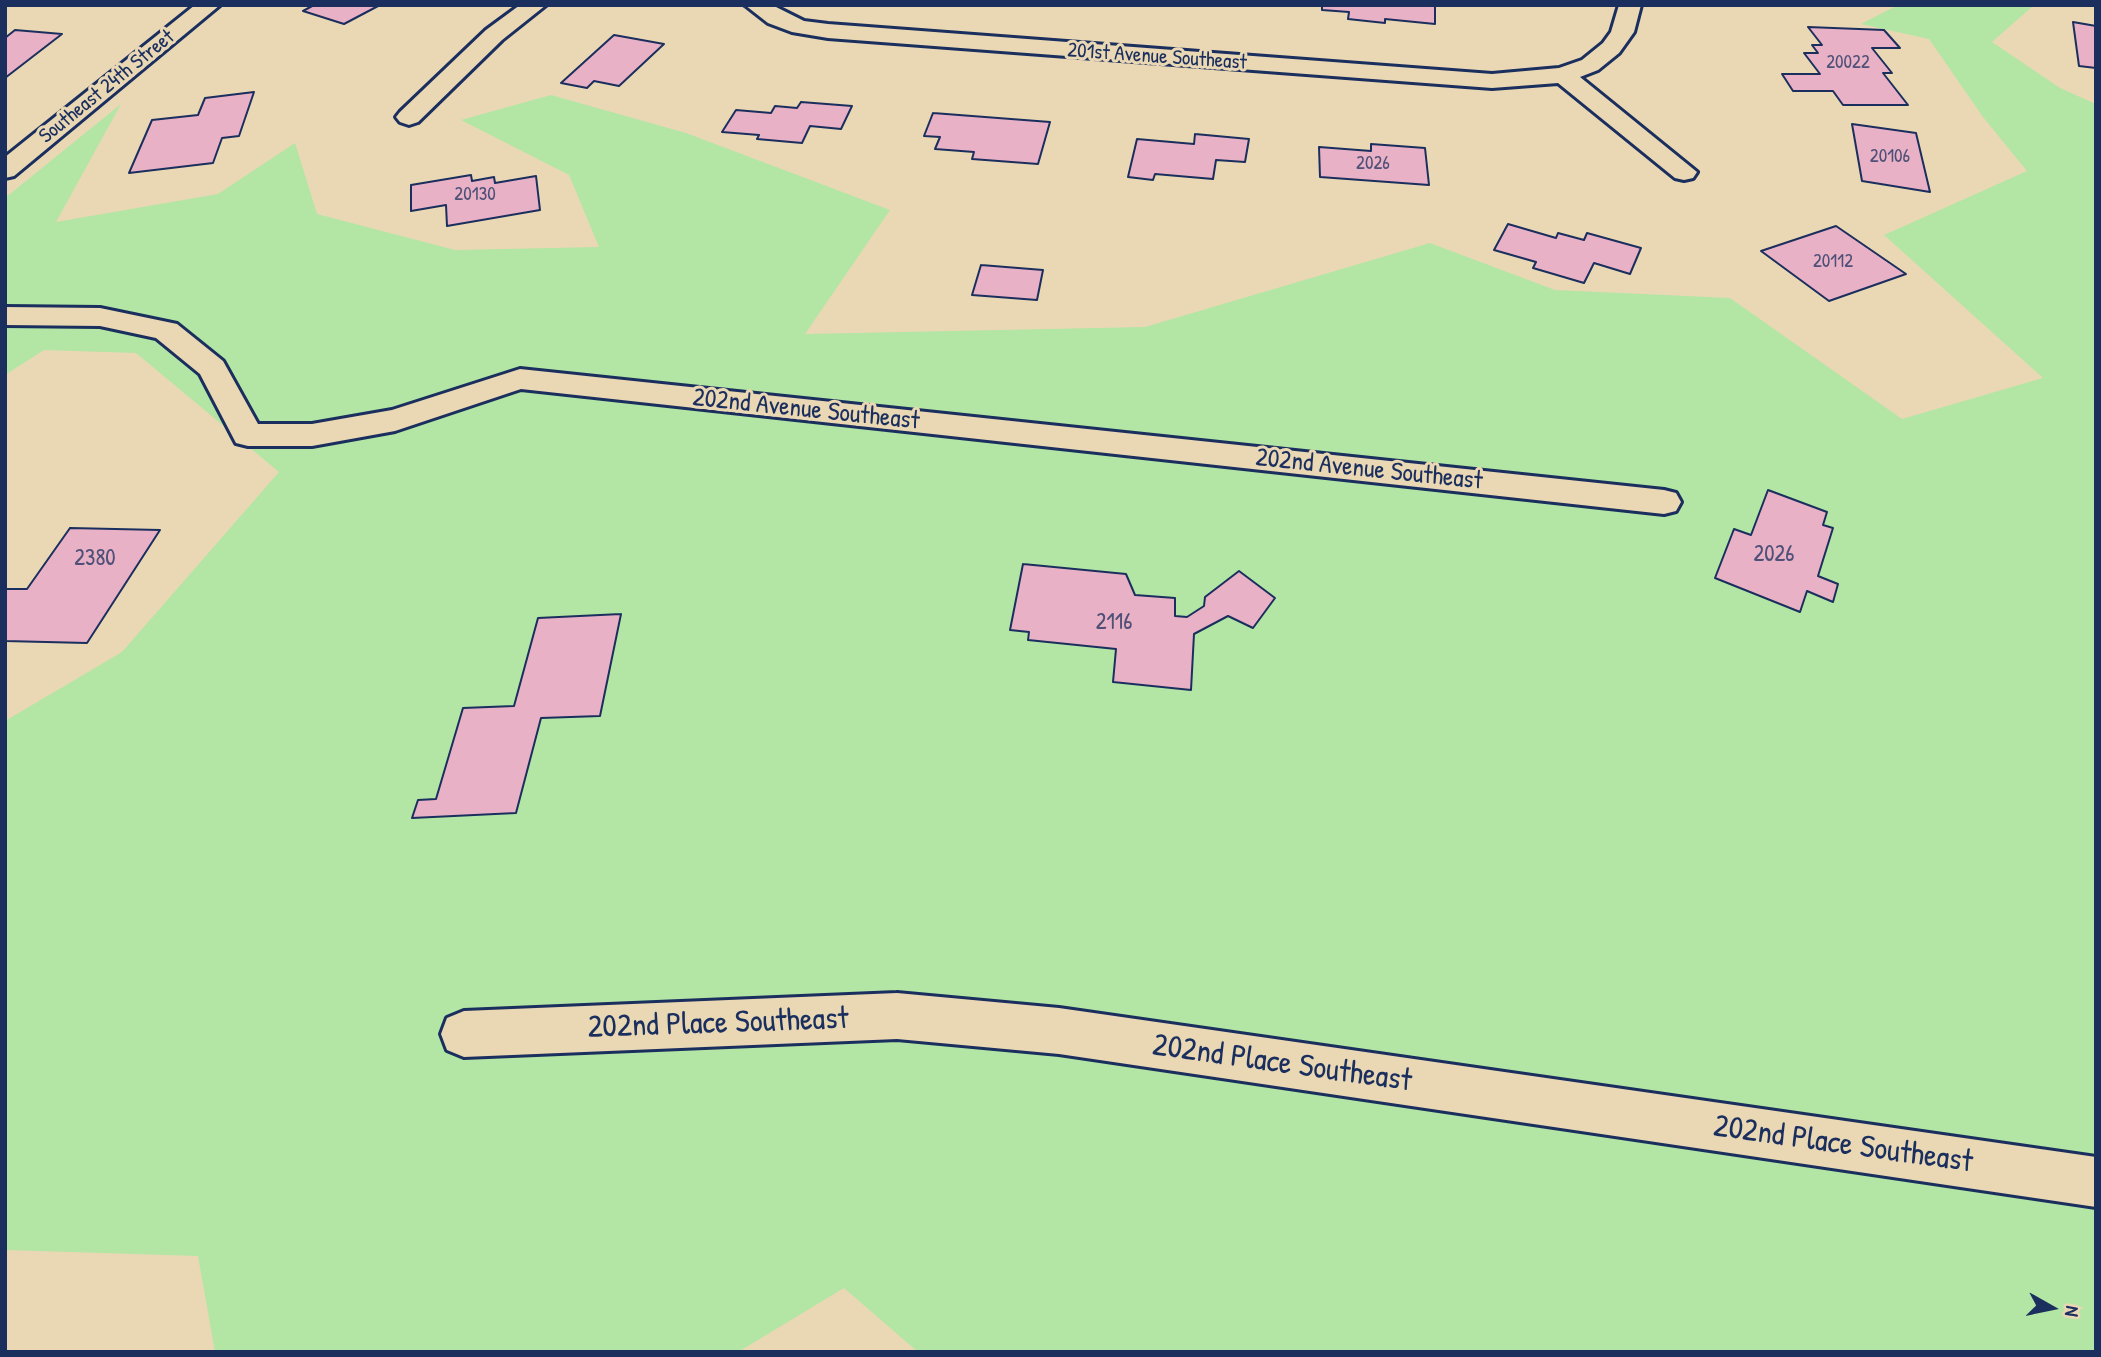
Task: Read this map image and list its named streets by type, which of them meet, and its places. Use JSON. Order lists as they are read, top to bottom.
{
  "streets": {
    "street": [
      "201st Avenue Southeast",
      "Southeast 24th Street",
      "202nd Avenue Southeast",
      "202nd Place Southeast"
    ]
  },
  "house_numbers": [
    "20022",
    "20106",
    "2026",
    "20130",
    "20112",
    "2026",
    "2380",
    "2116"
  ],
  "north": "right"
}
